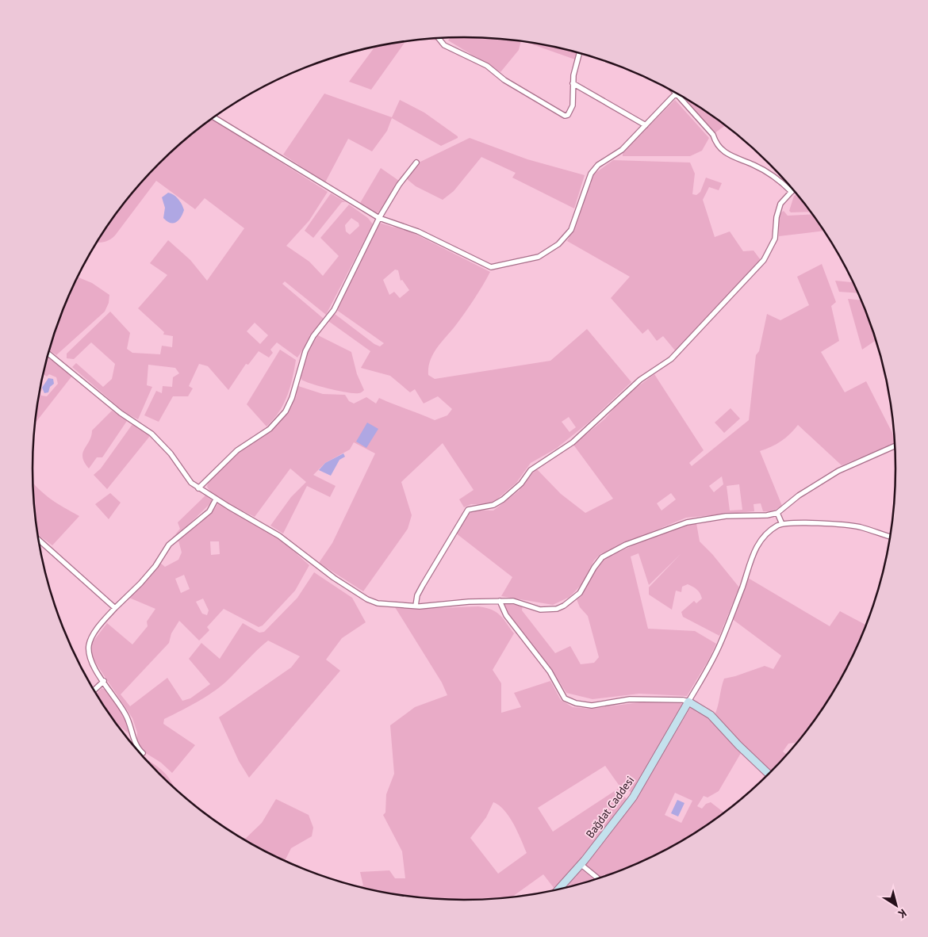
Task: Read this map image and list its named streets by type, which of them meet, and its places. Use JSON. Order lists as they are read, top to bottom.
{
  "streets": {
    "street": ["Bağdat Caddesi"]
  },
  "north": "bottom right"
}
